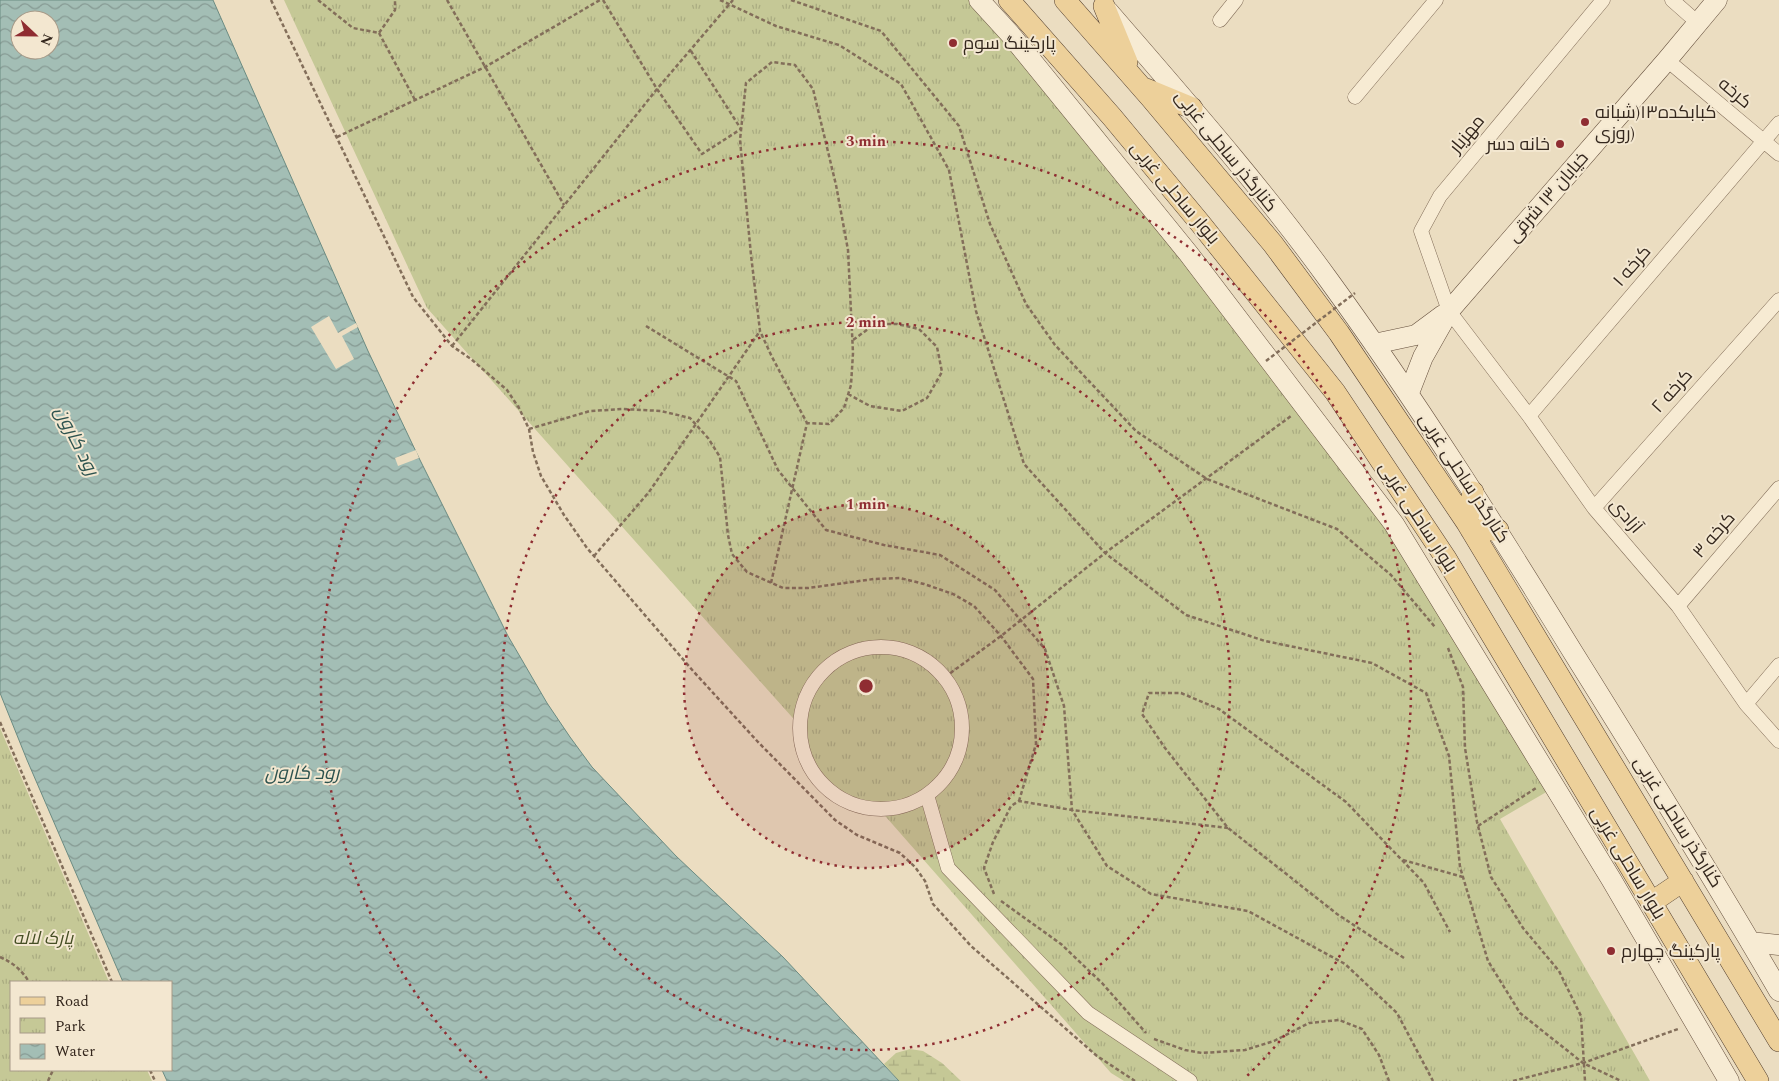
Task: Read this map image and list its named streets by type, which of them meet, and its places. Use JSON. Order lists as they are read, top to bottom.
{
  "streets": {
    "main road": ["بلوار ساحلی غربی"],
    "street": [
      "کرخه",
      "مهزیار",
      "کنارگذر ساحلی غربی",
      "خیابان ۱۳ شرقی",
      "کرخه ۱",
      "کرخه ۲",
      "آزادی",
      "کرخه ۳"
    ]
  },
  "crossings": [
    ["کرخه", "خیابان ۱۳ شرقی"],
    ["کرخه", "کرخه ۱"],
    ["مهزیار", "خیابان ۱۳ شرقی"],
    ["مهزیار", "آزادی"],
    ["کنارگذر ساحلی غربی", "خیابان ۱۳ شرقی"],
    ["خیابان ۱۳ شرقی", "آزادی"],
    ["کرخه ۱", "آزادی"],
    ["کرخه ۲", "آزادی"],
    ["آزادی", "کرخه ۳"]
  ],
  "water": ["رود کارون"],
  "parks": ["پارک لاله"],
  "places": [
    "پارکینگ سوم",
    "کبابکده۱۳(شبانه روزی)",
    "خانه دسر",
    "پارکینگ چهارم"
  ],
  "legend": ["Road", "Park", "Water"],
  "north": "right",
  "rings": ["3 min", "2 min", "1 min"]
}
